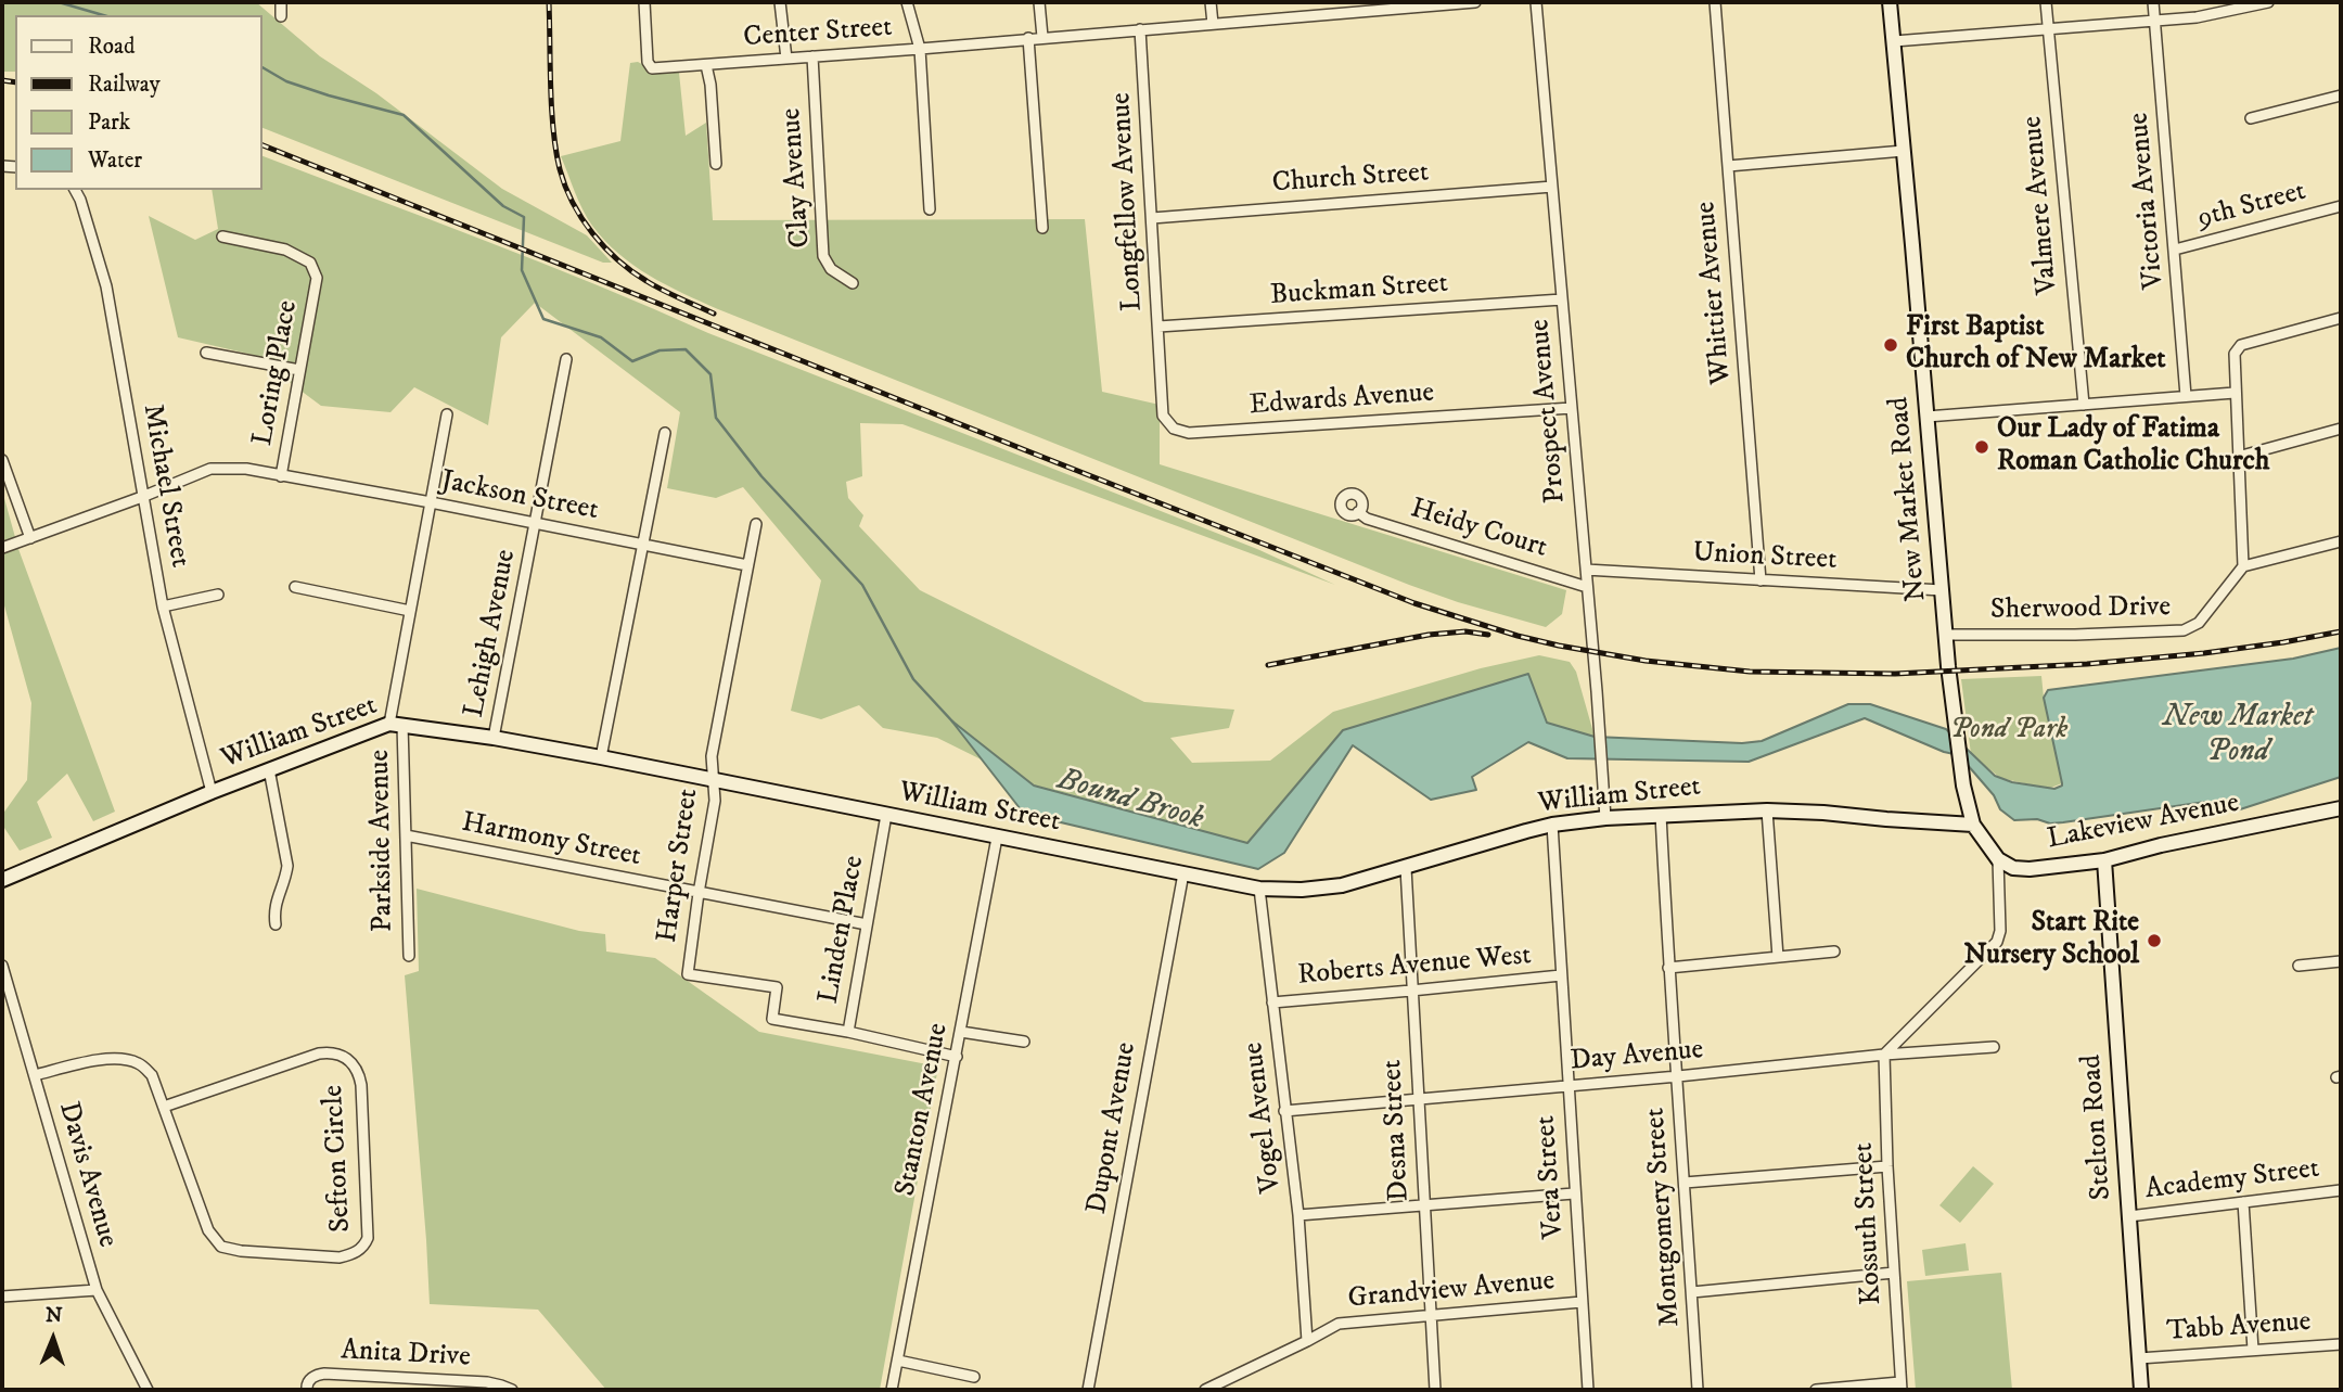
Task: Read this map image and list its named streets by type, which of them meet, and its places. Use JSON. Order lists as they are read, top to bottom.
{
  "streets": {
    "main road": [
      "New Market Road",
      "William Street",
      "Lakeview Avenue",
      "Stelton Road"
    ],
    "street": [
      "Center Street",
      "Clay Avenue",
      "Church Street",
      "Victoria Avenue",
      "Longfellow Avenue",
      "Valmere Avenue",
      "9th Street",
      "Buckman Street",
      "Whittier Avenue",
      "Loring Place",
      "Edwards Avenue",
      "Prospect Avenue",
      "Michael Street",
      "Jackson Street",
      "Heidy Court",
      "Union Street",
      "Sherwood Drive",
      "Lehigh Avenue",
      "Parkside Avenue",
      "Harmony Street",
      "Harper Street",
      "Linden Place",
      "Roberts Avenue West",
      "Day Avenue",
      "Stanton Avenue",
      "Vogel Avenue",
      "Dupont Avenue",
      "Desna Street",
      "Sefton Circle",
      "Davis Avenue",
      "Vera Street",
      "Academy Street",
      "Montgomery Street",
      "Kossuth Street",
      "Grandview Avenue",
      "Tabb Avenue",
      "Anita Drive"
    ]
  },
  "crossings": [
    ["Center Street", "Clay Avenue"],
    ["Center Street", "Longfellow Avenue"],
    ["Church Street", "Longfellow Avenue"],
    ["Church Street", "Prospect Avenue"],
    ["Victoria Avenue", "9th Street"],
    ["Longfellow Avenue", "Buckman Street"],
    ["Longfellow Avenue", "Edwards Avenue"],
    ["Buckman Street", "Prospect Avenue"],
    ["Whittier Avenue", "Union Street"],
    ["Loring Place", "Jackson Street"],
    ["Edwards Avenue", "Prospect Avenue"],
    ["Prospect Avenue", "Heidy Court"],
    ["Prospect Avenue", "Union Street"],
    ["Prospect Avenue", "William Street"],
    ["Michael Street", "Jackson Street"],
    ["Michael Street", "William Street"],
    ["Jackson Street", "Lehigh Avenue"],
    ["Jackson Street", "Parkside Avenue"],
    ["Jackson Street", "Harper Street"],
    ["New Market Road", "Union Street"],
    ["New Market Road", "Sherwood Drive"],
    ["New Market Road", "William Street"],
    ["Lehigh Avenue", "William Street"],
    ["William Street", "Parkside Avenue"],
    ["William Street", "Harper Street"],
    ["William Street", "Linden Place"],
    ["William Street", "Stanton Avenue"],
    ["William Street", "Vogel Avenue"],
    ["William Street", "Dupont Avenue"],
    ["William Street", "Desna Street"],
    ["William Street", "Vera Street"],
    ["William Street", "Montgomery Street"],
    ["Lakeview Avenue", "Stelton Road"],
    ["Parkside Avenue", "Harmony Street"],
    ["Harmony Street", "Harper Street"],
    ["Harmony Street", "Linden Place"],
    ["Harper Street", "Linden Place"],
    ["Linden Place", "Stanton Avenue"],
    ["Roberts Avenue West", "Vogel Avenue"],
    ["Roberts Avenue West", "Desna Street"],
    ["Roberts Avenue West", "Vera Street"],
    ["Day Avenue", "Vogel Avenue"],
    ["Day Avenue", "Desna Street"],
    ["Day Avenue", "Vera Street"],
    ["Day Avenue", "Montgomery Street"],
    ["Day Avenue", "Kossuth Street"],
    ["Vogel Avenue", "Grandview Avenue"],
    ["Stelton Road", "Academy Street"],
    ["Stelton Road", "Tabb Avenue"],
    ["Desna Street", "Grandview Avenue"],
    ["Sefton Circle", "Davis Avenue"],
    ["Vera Street", "Grandview Avenue"]
  ],
  "water": ["New Market Pond", "Bound Brook"],
  "parks": ["Pond Park"],
  "places": ["First Baptist Church of New Market", "Our Lady of Fatima Roman Catholic Church", "Start Rite Nursery School"],
  "legend": [
    "Road",
    "Railway",
    "Park",
    "Water"
  ],
  "north": "top"
}
